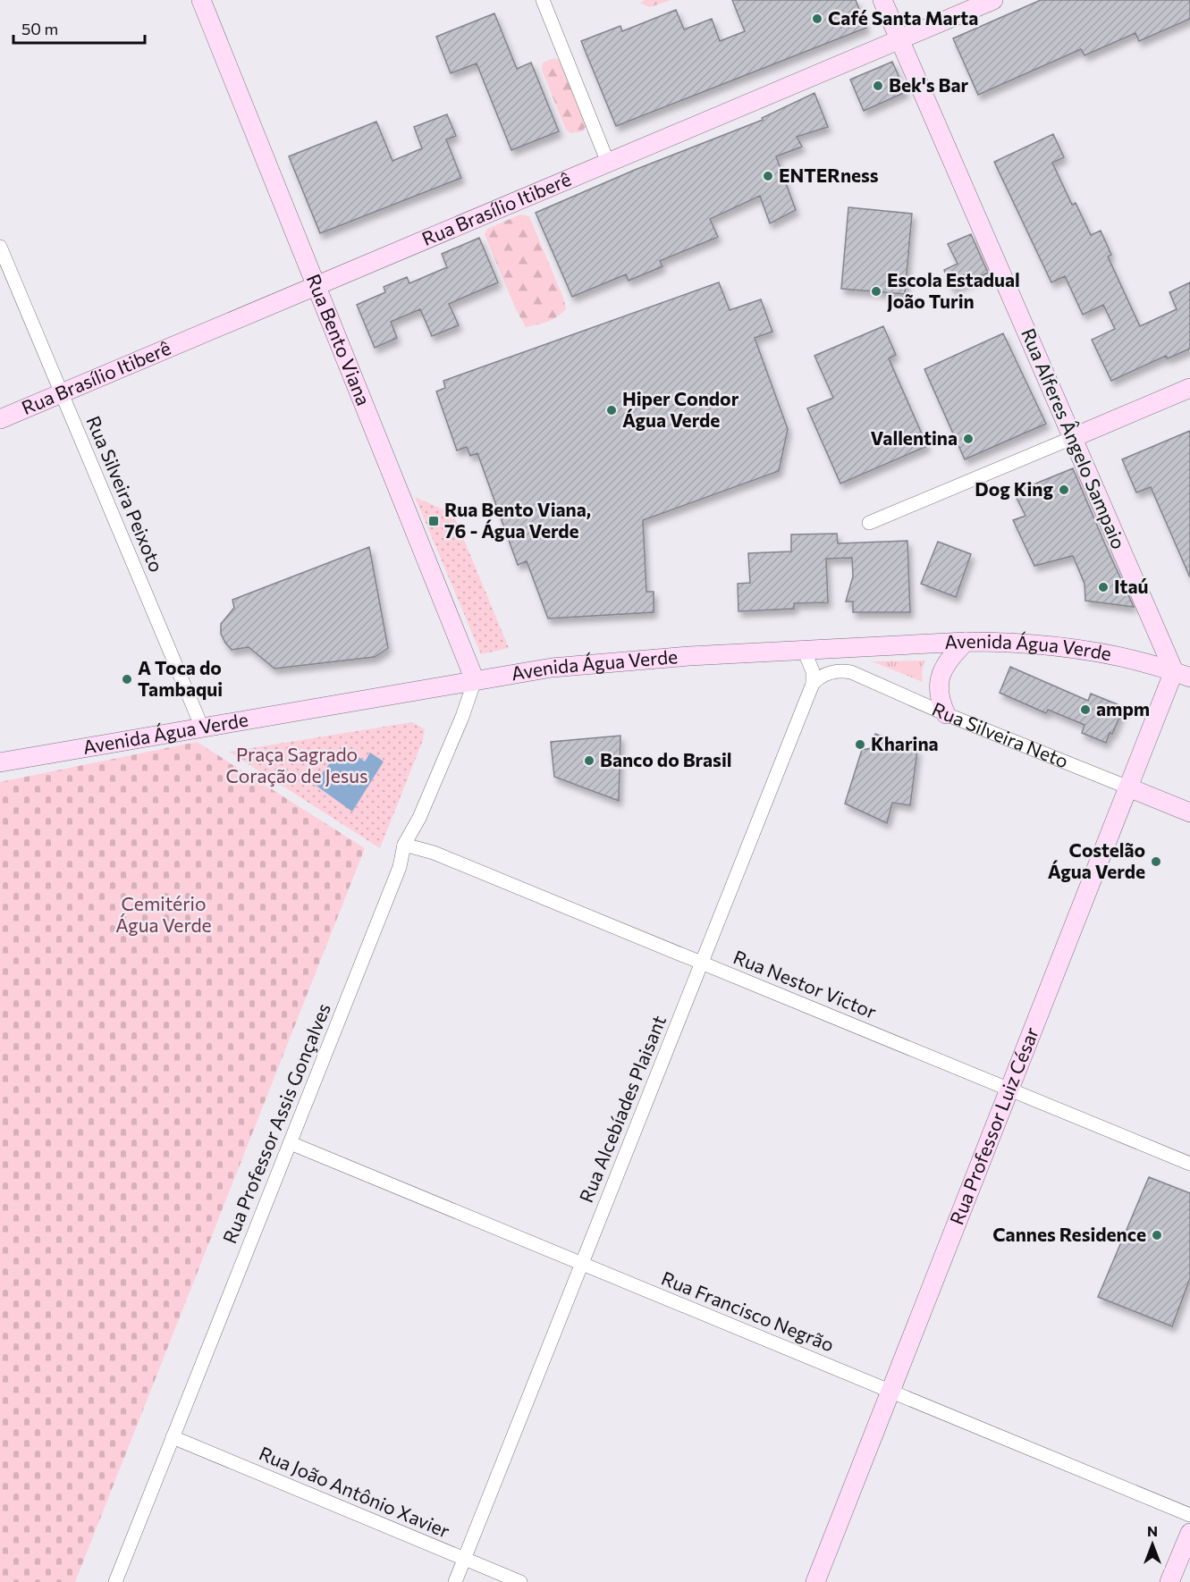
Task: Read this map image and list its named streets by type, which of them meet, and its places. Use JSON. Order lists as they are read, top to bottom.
{
  "streets": {
    "main road": [
      "Rua Brasílio Itiberê",
      "Rua Bento Viana",
      "Rua Alferes Ângelo Sampaio",
      "Avenida Água Verde",
      "Rua Silveira Neto",
      "Rua Professor Luiz César"
    ],
    "street": [
      "Rua Silveira Peixoto",
      "Rua Nestor Victor",
      "Rua Alcebíades Plaisant",
      "Rua Professor Assis Gonçalves",
      "Rua Francisco Negrão",
      "Rua João Antônio Xavier"
    ]
  },
  "crossings": [
    ["Rua Brasílio Itiberê", "Rua Bento Viana"],
    ["Rua Brasílio Itiberê", "Rua Alferes Ângelo Sampaio"],
    ["Rua Brasílio Itiberê", "Rua Silveira Peixoto"],
    ["Rua Bento Viana", "Avenida Água Verde"],
    ["Rua Bento Viana", "Rua Professor Assis Gonçalves"],
    ["Rua Alferes Ângelo Sampaio", "Avenida Água Verde"],
    ["Rua Alferes Ângelo Sampaio", "Rua Professor Luiz César"],
    ["Rua Silveira Peixoto", "Avenida Água Verde"],
    ["Avenida Água Verde", "Rua Professor Assis Gonçalves"],
    ["Avenida Água Verde", "Rua Professor Luiz César"],
    ["Rua Silveira Neto", "Rua Alcebíades Plaisant"],
    ["Rua Silveira Neto", "Rua Professor Luiz César"],
    ["Rua Nestor Victor", "Rua Alcebíades Plaisant"],
    ["Rua Nestor Victor", "Rua Professor Assis Gonçalves"],
    ["Rua Nestor Victor", "Rua Professor Luiz César"],
    ["Rua Alcebíades Plaisant", "Rua Francisco Negrão"],
    ["Rua Alcebíades Plaisant", "Rua João Antônio Xavier"],
    ["Rua Professor Assis Gonçalves", "Rua Francisco Negrão"],
    ["Rua Professor Assis Gonçalves", "Rua João Antônio Xavier"],
    ["Rua Professor Luiz César", "Rua Francisco Negrão"]
  ],
  "parks": ["Praça Sagrado Coração de Jesus", "Cemitério Água Verde"],
  "places": {
    "other": [
      "Café Santa Marta",
      "Bek's Bar",
      "ENTERness",
      "Escola Estadual João Turin",
      "Hiper Condor Água Verde",
      "Vallentina",
      "Dog King",
      "Itaú",
      "A Toca do Tambaqui",
      "ampm",
      "Kharina",
      "Banco do Brasil",
      "Costelão Água Verde",
      "Cannes Residence"
    ],
    "transit": ["Rua Bento Viana, 76 - Água Verde"]
  },
  "scale_bar": "50 m",
  "north": "top"
}
